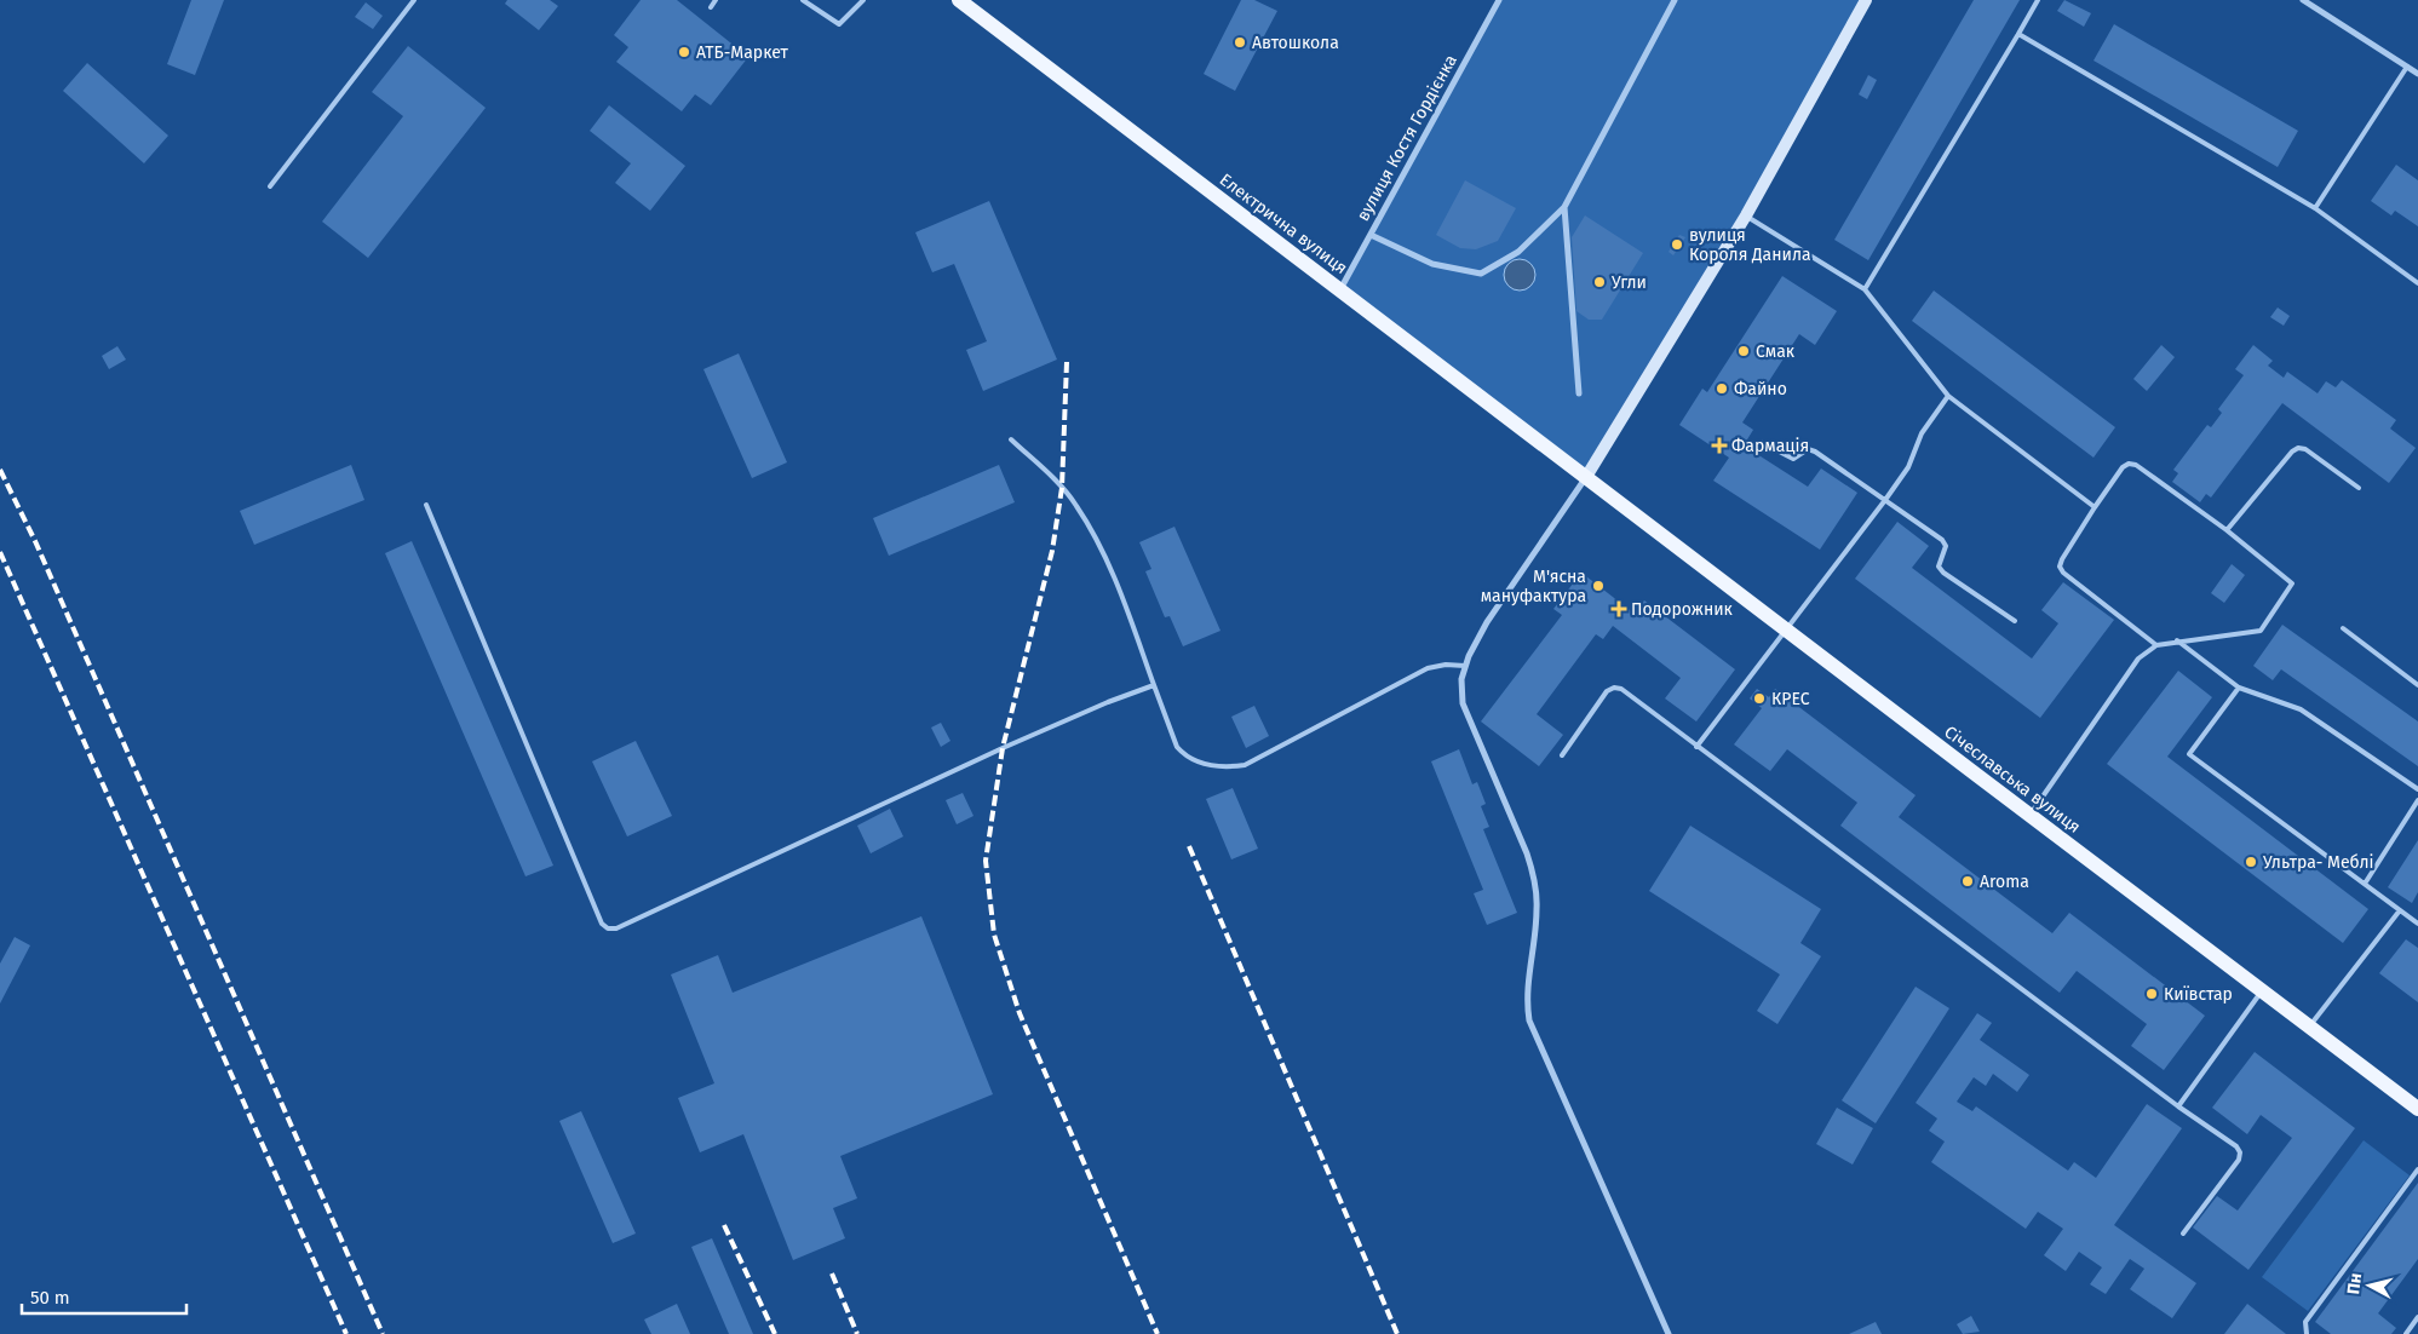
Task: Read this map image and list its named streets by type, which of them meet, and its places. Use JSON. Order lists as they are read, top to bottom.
{
  "streets": {
    "main road": ["Електрична вулиця", "Січеславська вулиця"],
    "street": ["вулиця Костя Гордієнка"]
  },
  "crossings": [
    ["вулиця Костя Гордієнка", "Електрична вулиця"],
    ["Електрична вулиця", "Січеславська вулиця"]
  ],
  "places": {
    "other": [
      "Автошкола",
      "АТБ-Маркет",
      "вулиця Короля Данила",
      "Угли",
      "Смак",
      "Файно",
      "М'ясна мануфактура",
      "КРЕС",
      "Ультра- Меблі",
      "Aroma",
      "Київстар"
    ],
    "health": ["Фармація", "Подорожник"]
  },
  "scale_bar": "50 m",
  "north": "left"
}
